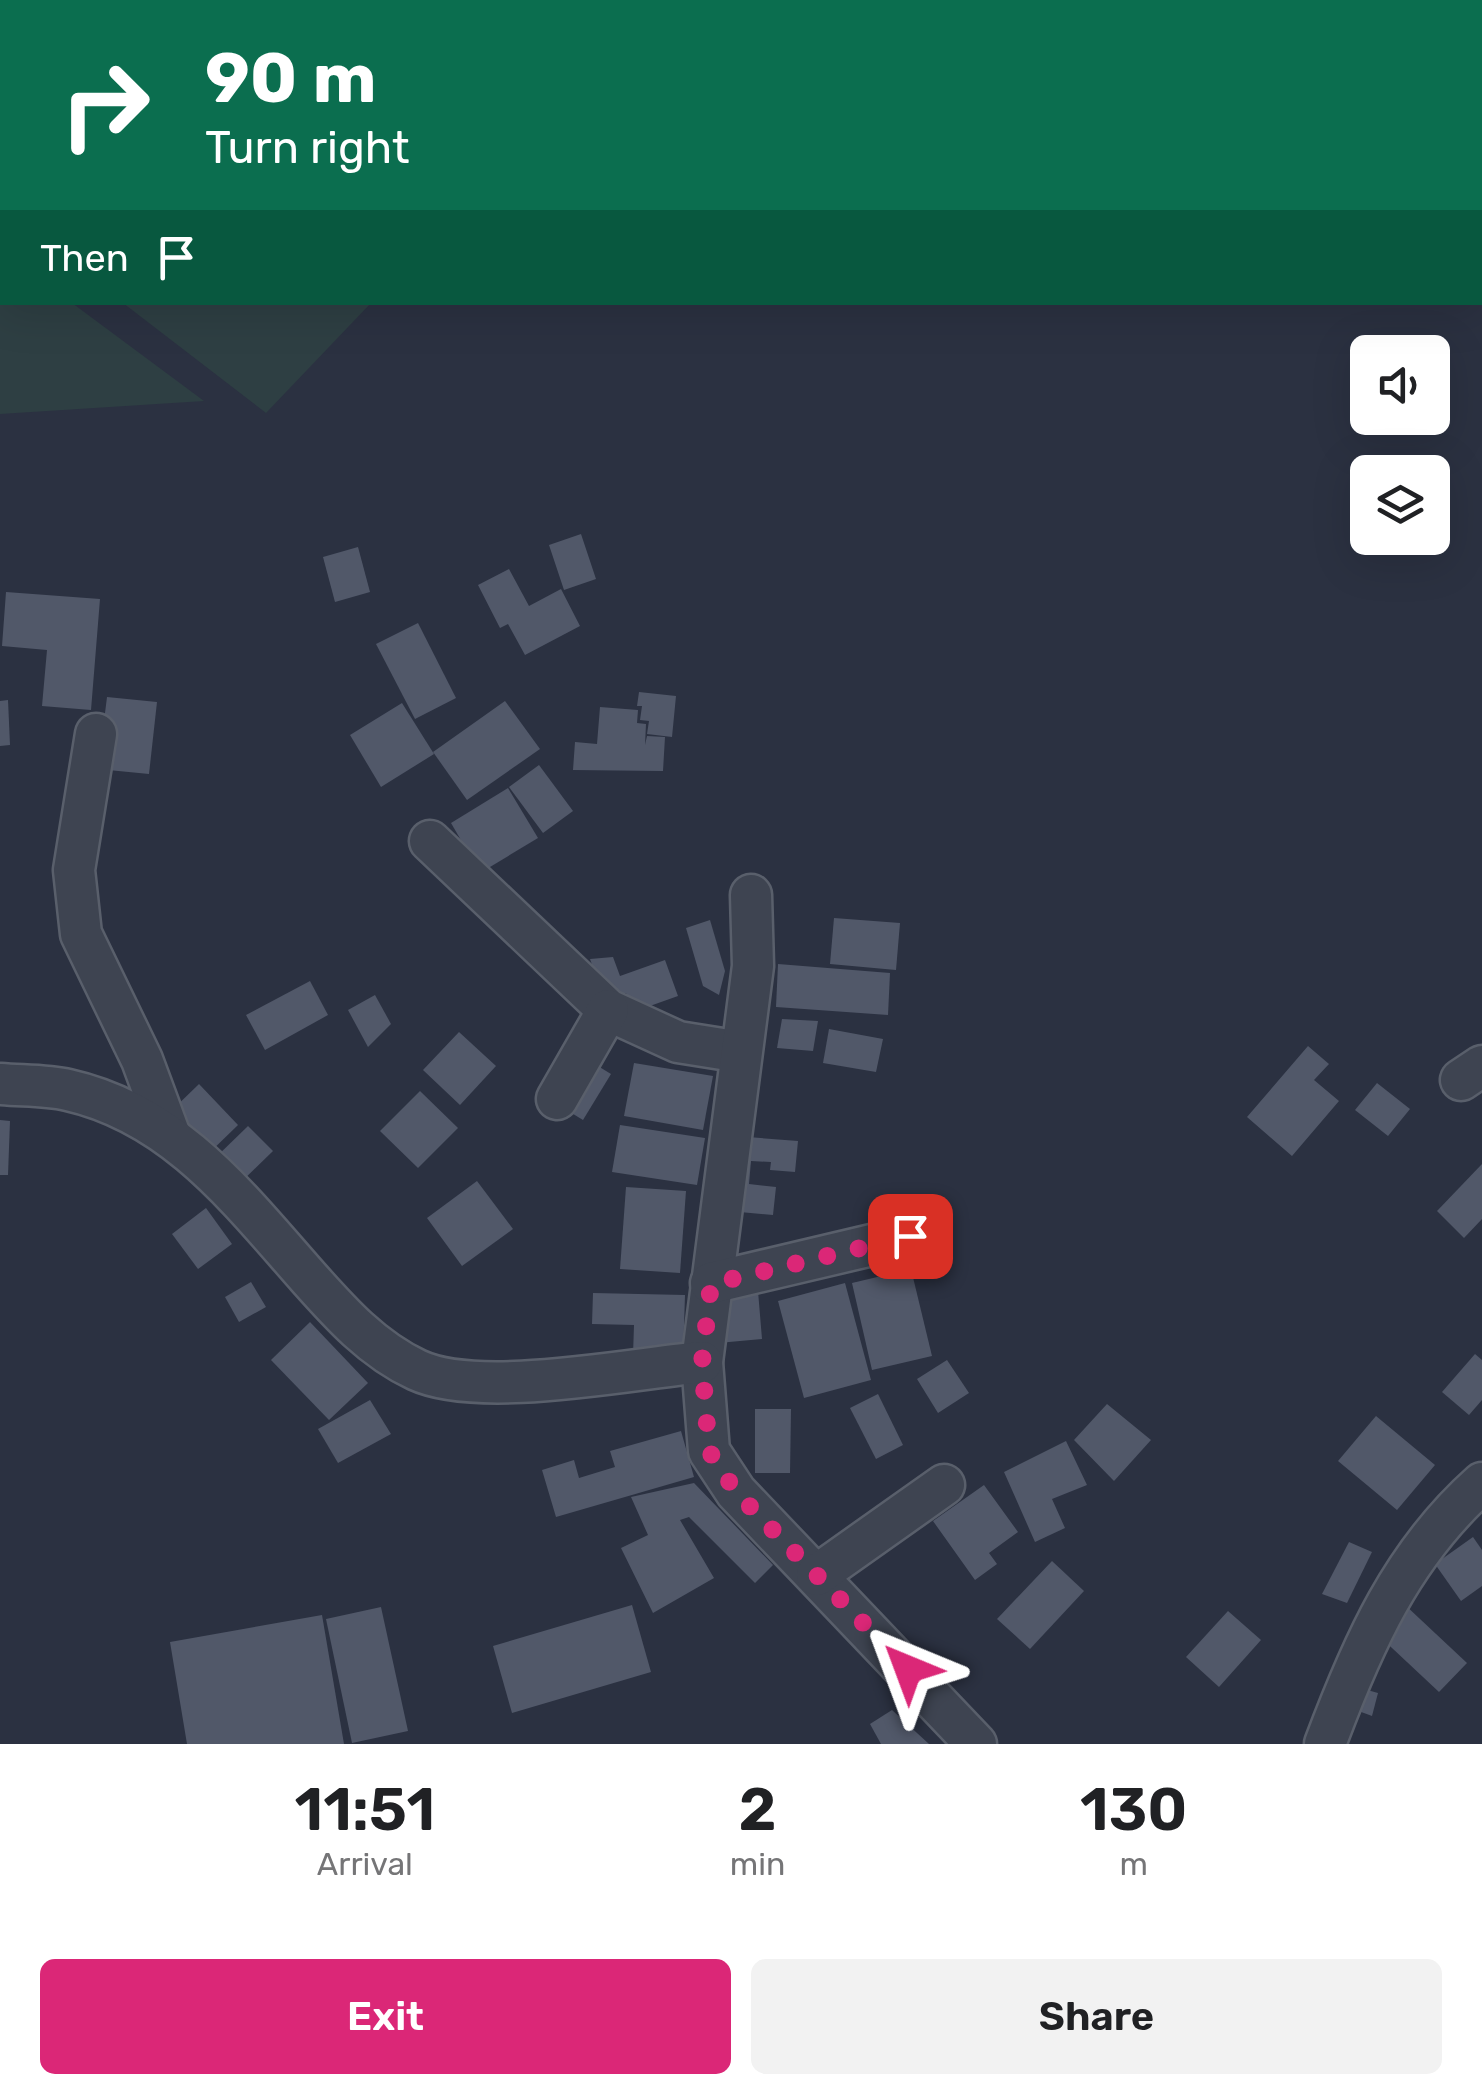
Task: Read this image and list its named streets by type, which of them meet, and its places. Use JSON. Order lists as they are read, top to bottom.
{
  "page": {
    "turn": ["90 m", "Turn right"],
    "then": "Then",
    "eta": [
      "11:51",
      "Arrival",
      "2",
      "min",
      "130",
      "m"
    ],
    "buttons": ["Exit", "Share"]
  }
}
